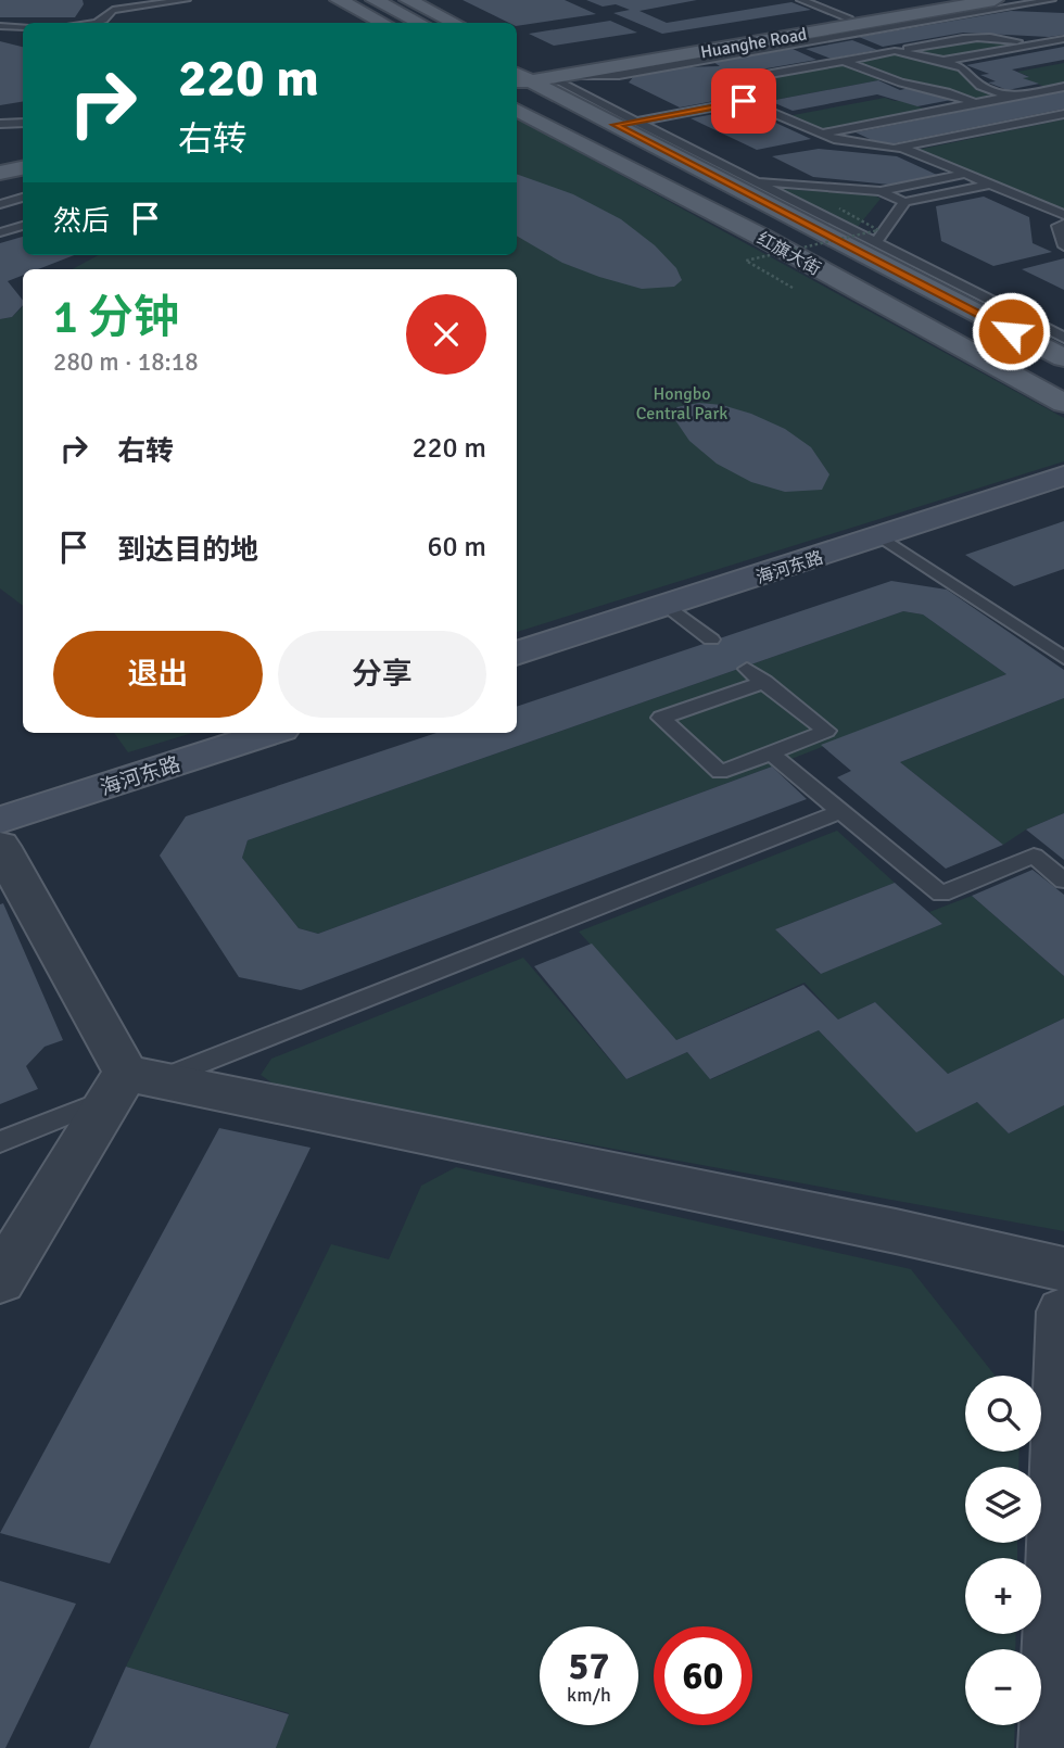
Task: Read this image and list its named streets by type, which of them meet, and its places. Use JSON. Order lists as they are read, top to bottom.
{
  "streets": {
    "main road": ["Huanghe Road", "红旗大街"],
    "street": ["海河东路"]
  },
  "parks": ["Hongbo Central Park"],
  "page": {
    "turn": ["220 m", "右转"],
    "then": "然后",
    "heading": ["1 分钟", "280 m · 18:18"],
    "list": [
      {
        "name": "右转",
        "value": "220 m"
      },
      {
        "name": "到达目的地",
        "value": "60 m"
      }
    ],
    "buttons": ["退出", "分享"],
    "map_buttons": ["+", "−"],
    "speed": "57 km/h",
    "limit": "60"
  }
}
